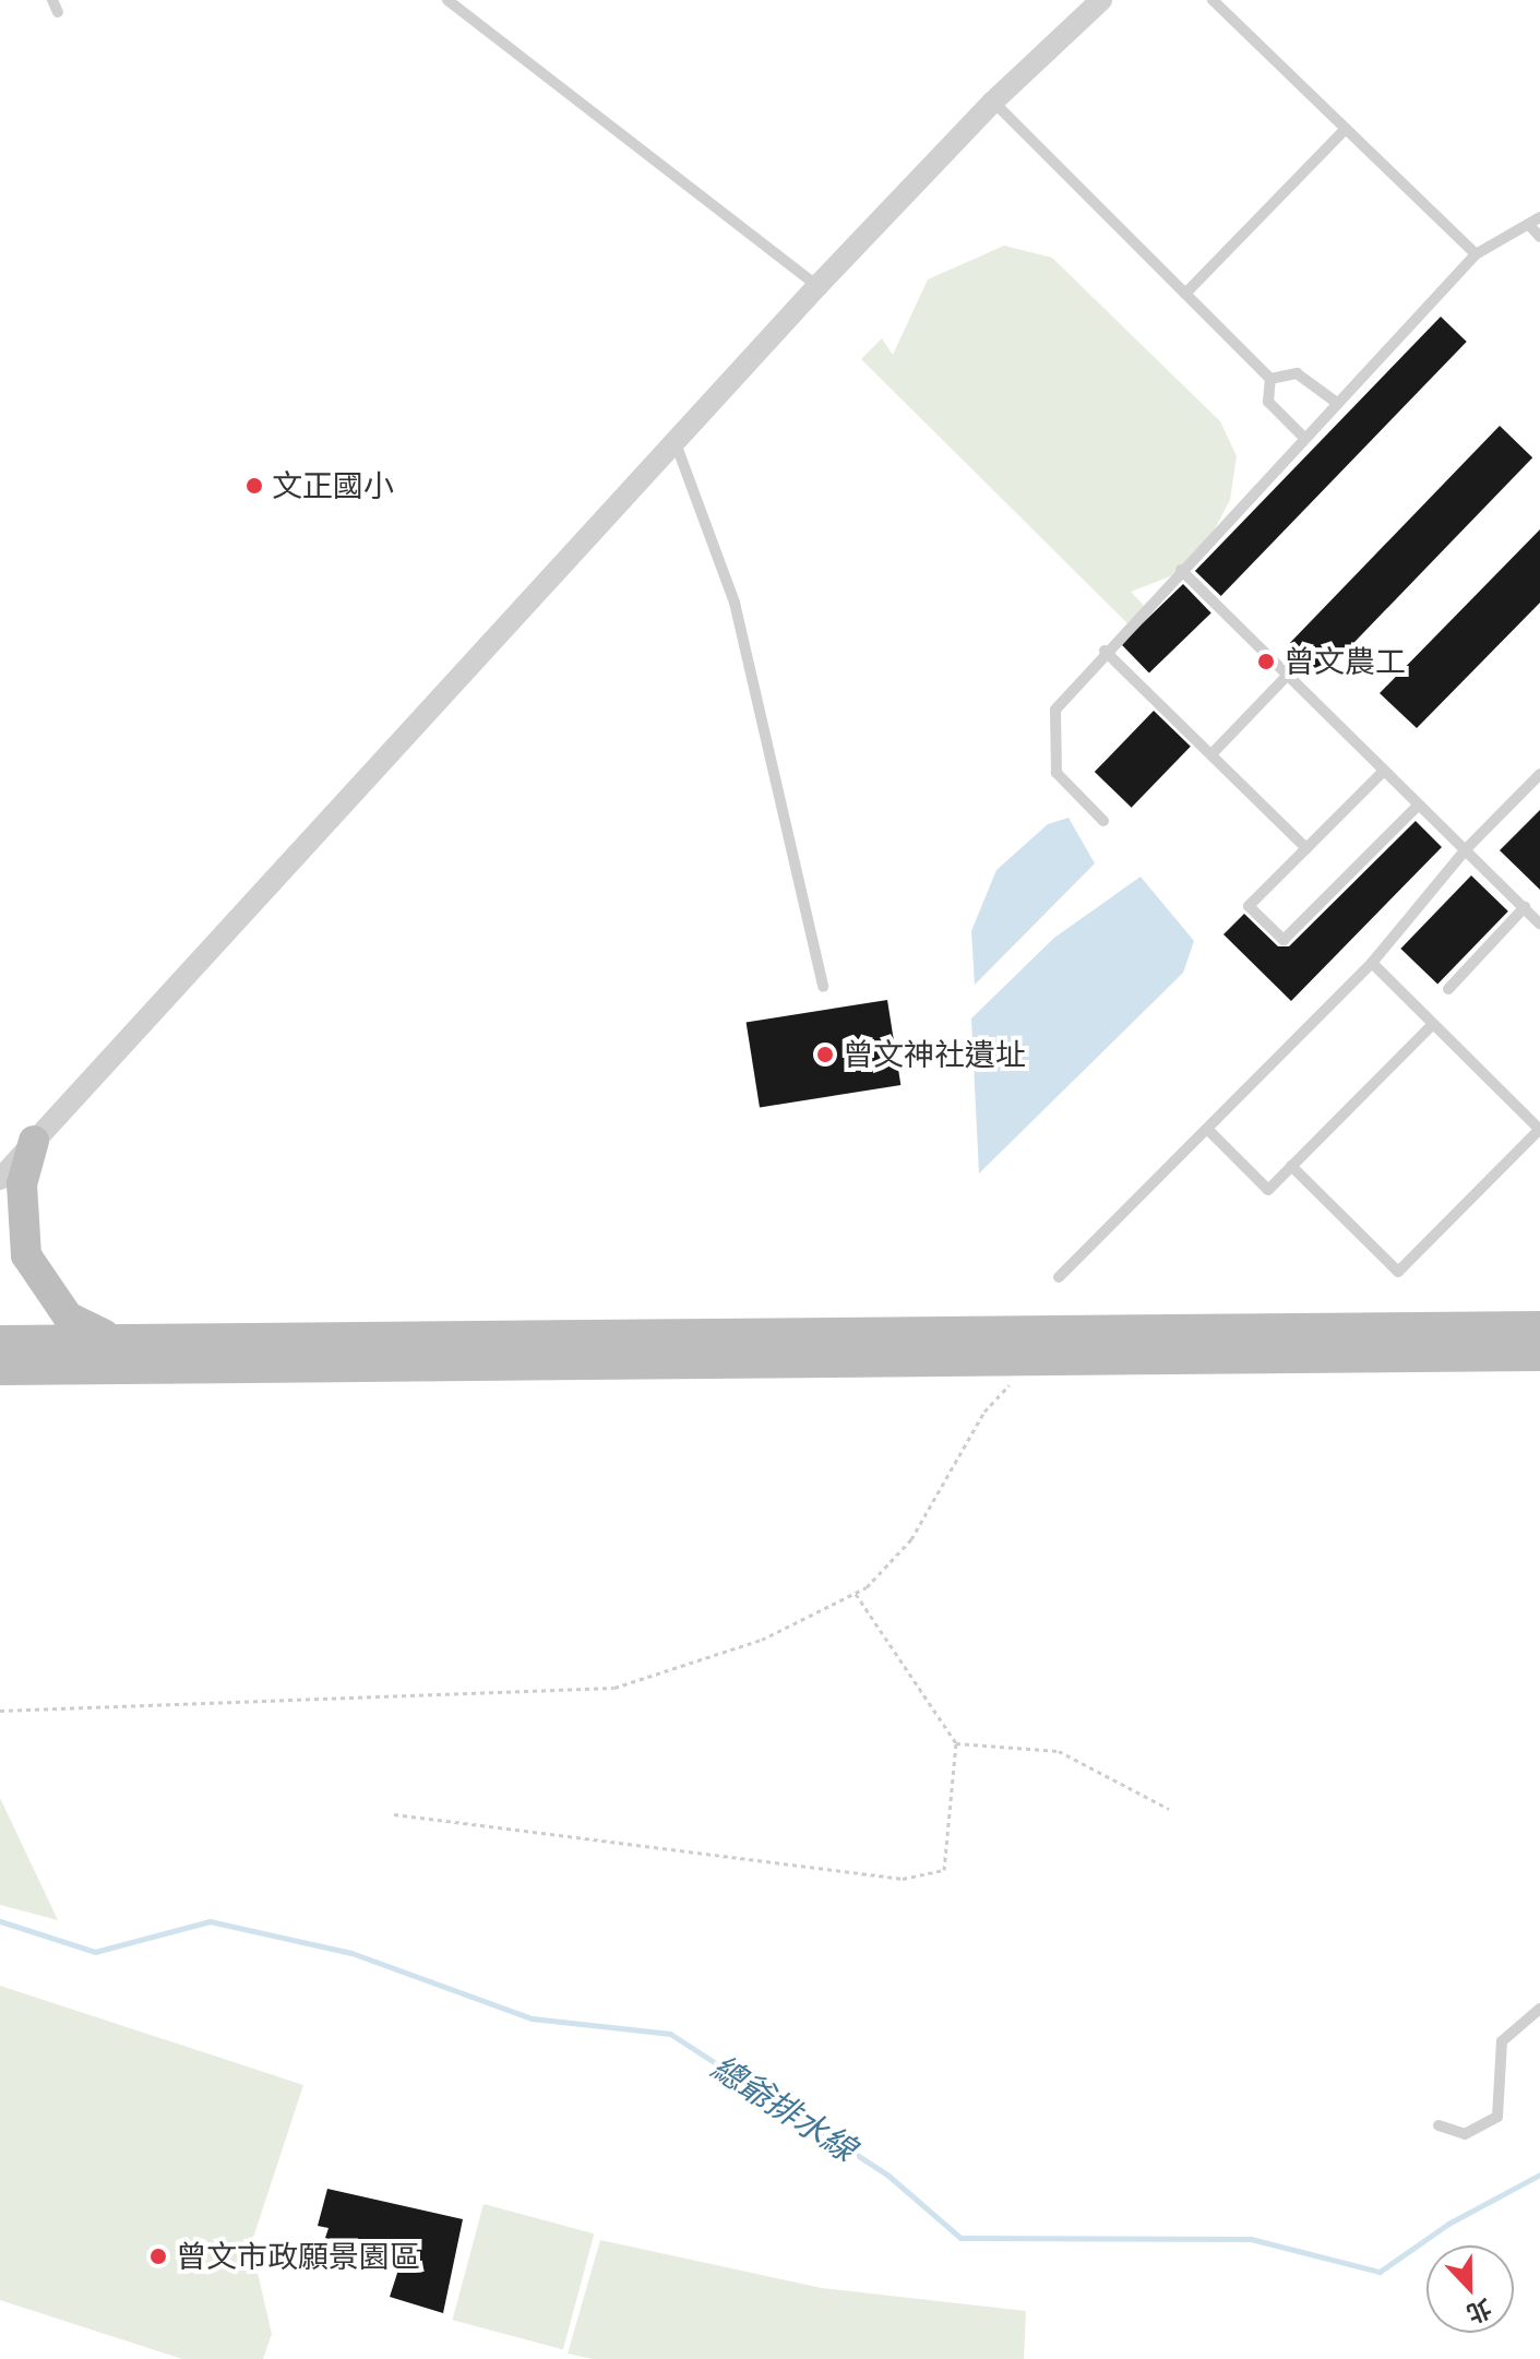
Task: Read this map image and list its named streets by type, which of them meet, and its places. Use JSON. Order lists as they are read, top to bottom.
{
  "water": ["總爺排水線"],
  "places": [
    "文正國小",
    "曾文農工",
    "曾文神社遺址",
    "曾文市政願景園區"
  ],
  "north": "bottom"
}
